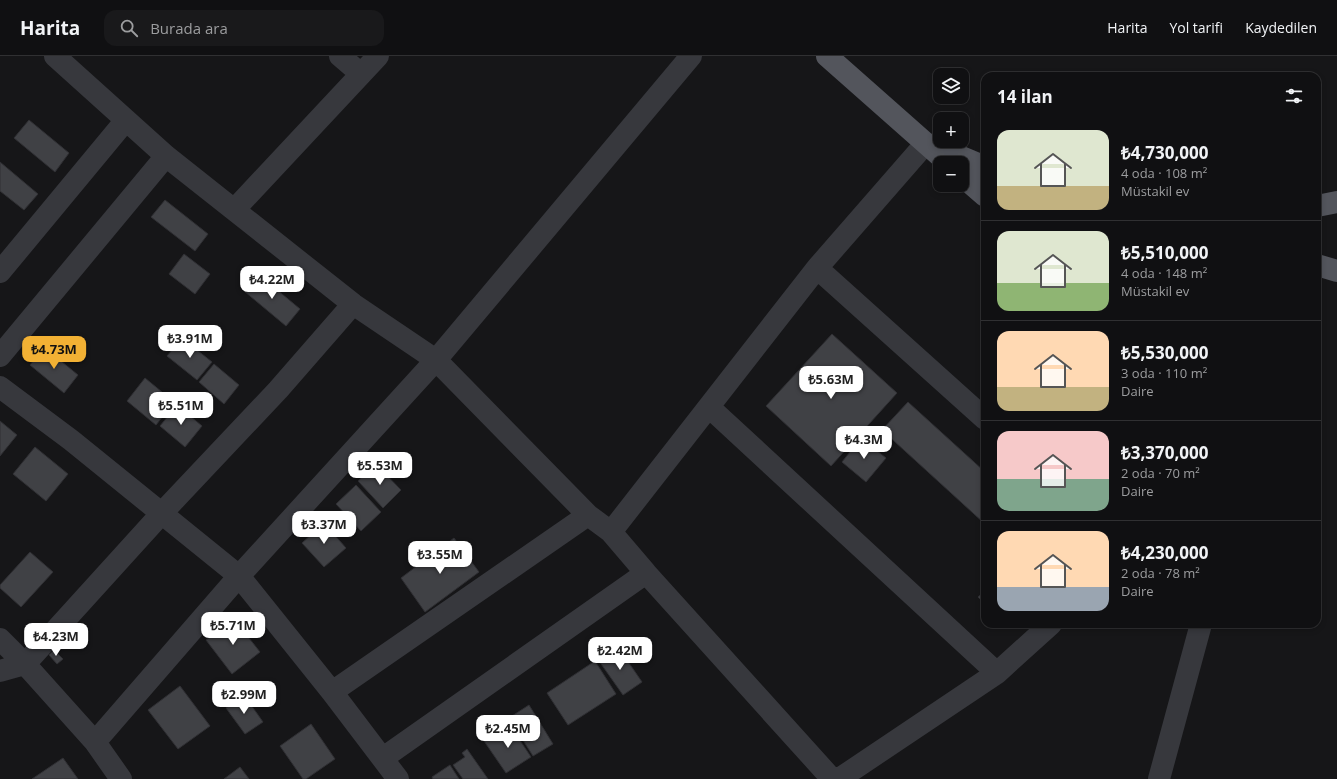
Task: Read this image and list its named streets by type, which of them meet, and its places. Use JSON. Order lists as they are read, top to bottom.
{
  "page": {
    "header": "Harita",
    "search": "Burada ara",
    "nav": ["Harita", "Yol tarifi", "Kaydedilen"],
    "map_buttons": ["+", "−"],
    "heading": "14 ilan",
    "list": [
      {
        "name": "₺4,730,000",
        "note": "4 oda · 108 m² · Müstakil ev"
      },
      {
        "name": "₺5,510,000",
        "note": "4 oda · 148 m² · Müstakil ev"
      },
      {
        "name": "₺5,530,000",
        "note": "3 oda · 110 m² · Daire"
      },
      {
        "name": "₺3,370,000",
        "note": "2 oda · 70 m² · Daire"
      },
      {
        "name": "₺4,230,000",
        "note": "2 oda · 78 m² · Daire"
      }
    ],
    "price": [
      "₺4.22M",
      "₺3.91M",
      "₺4.73M",
      "₺5.63M",
      "₺5.51M",
      "₺4.3M",
      "₺5.53M",
      "₺3.37M",
      "₺3.55M",
      "₺5.71M",
      "₺4.23M",
      "₺2.42M",
      "₺2.99M",
      "₺2.45M"
    ]
  }
}
